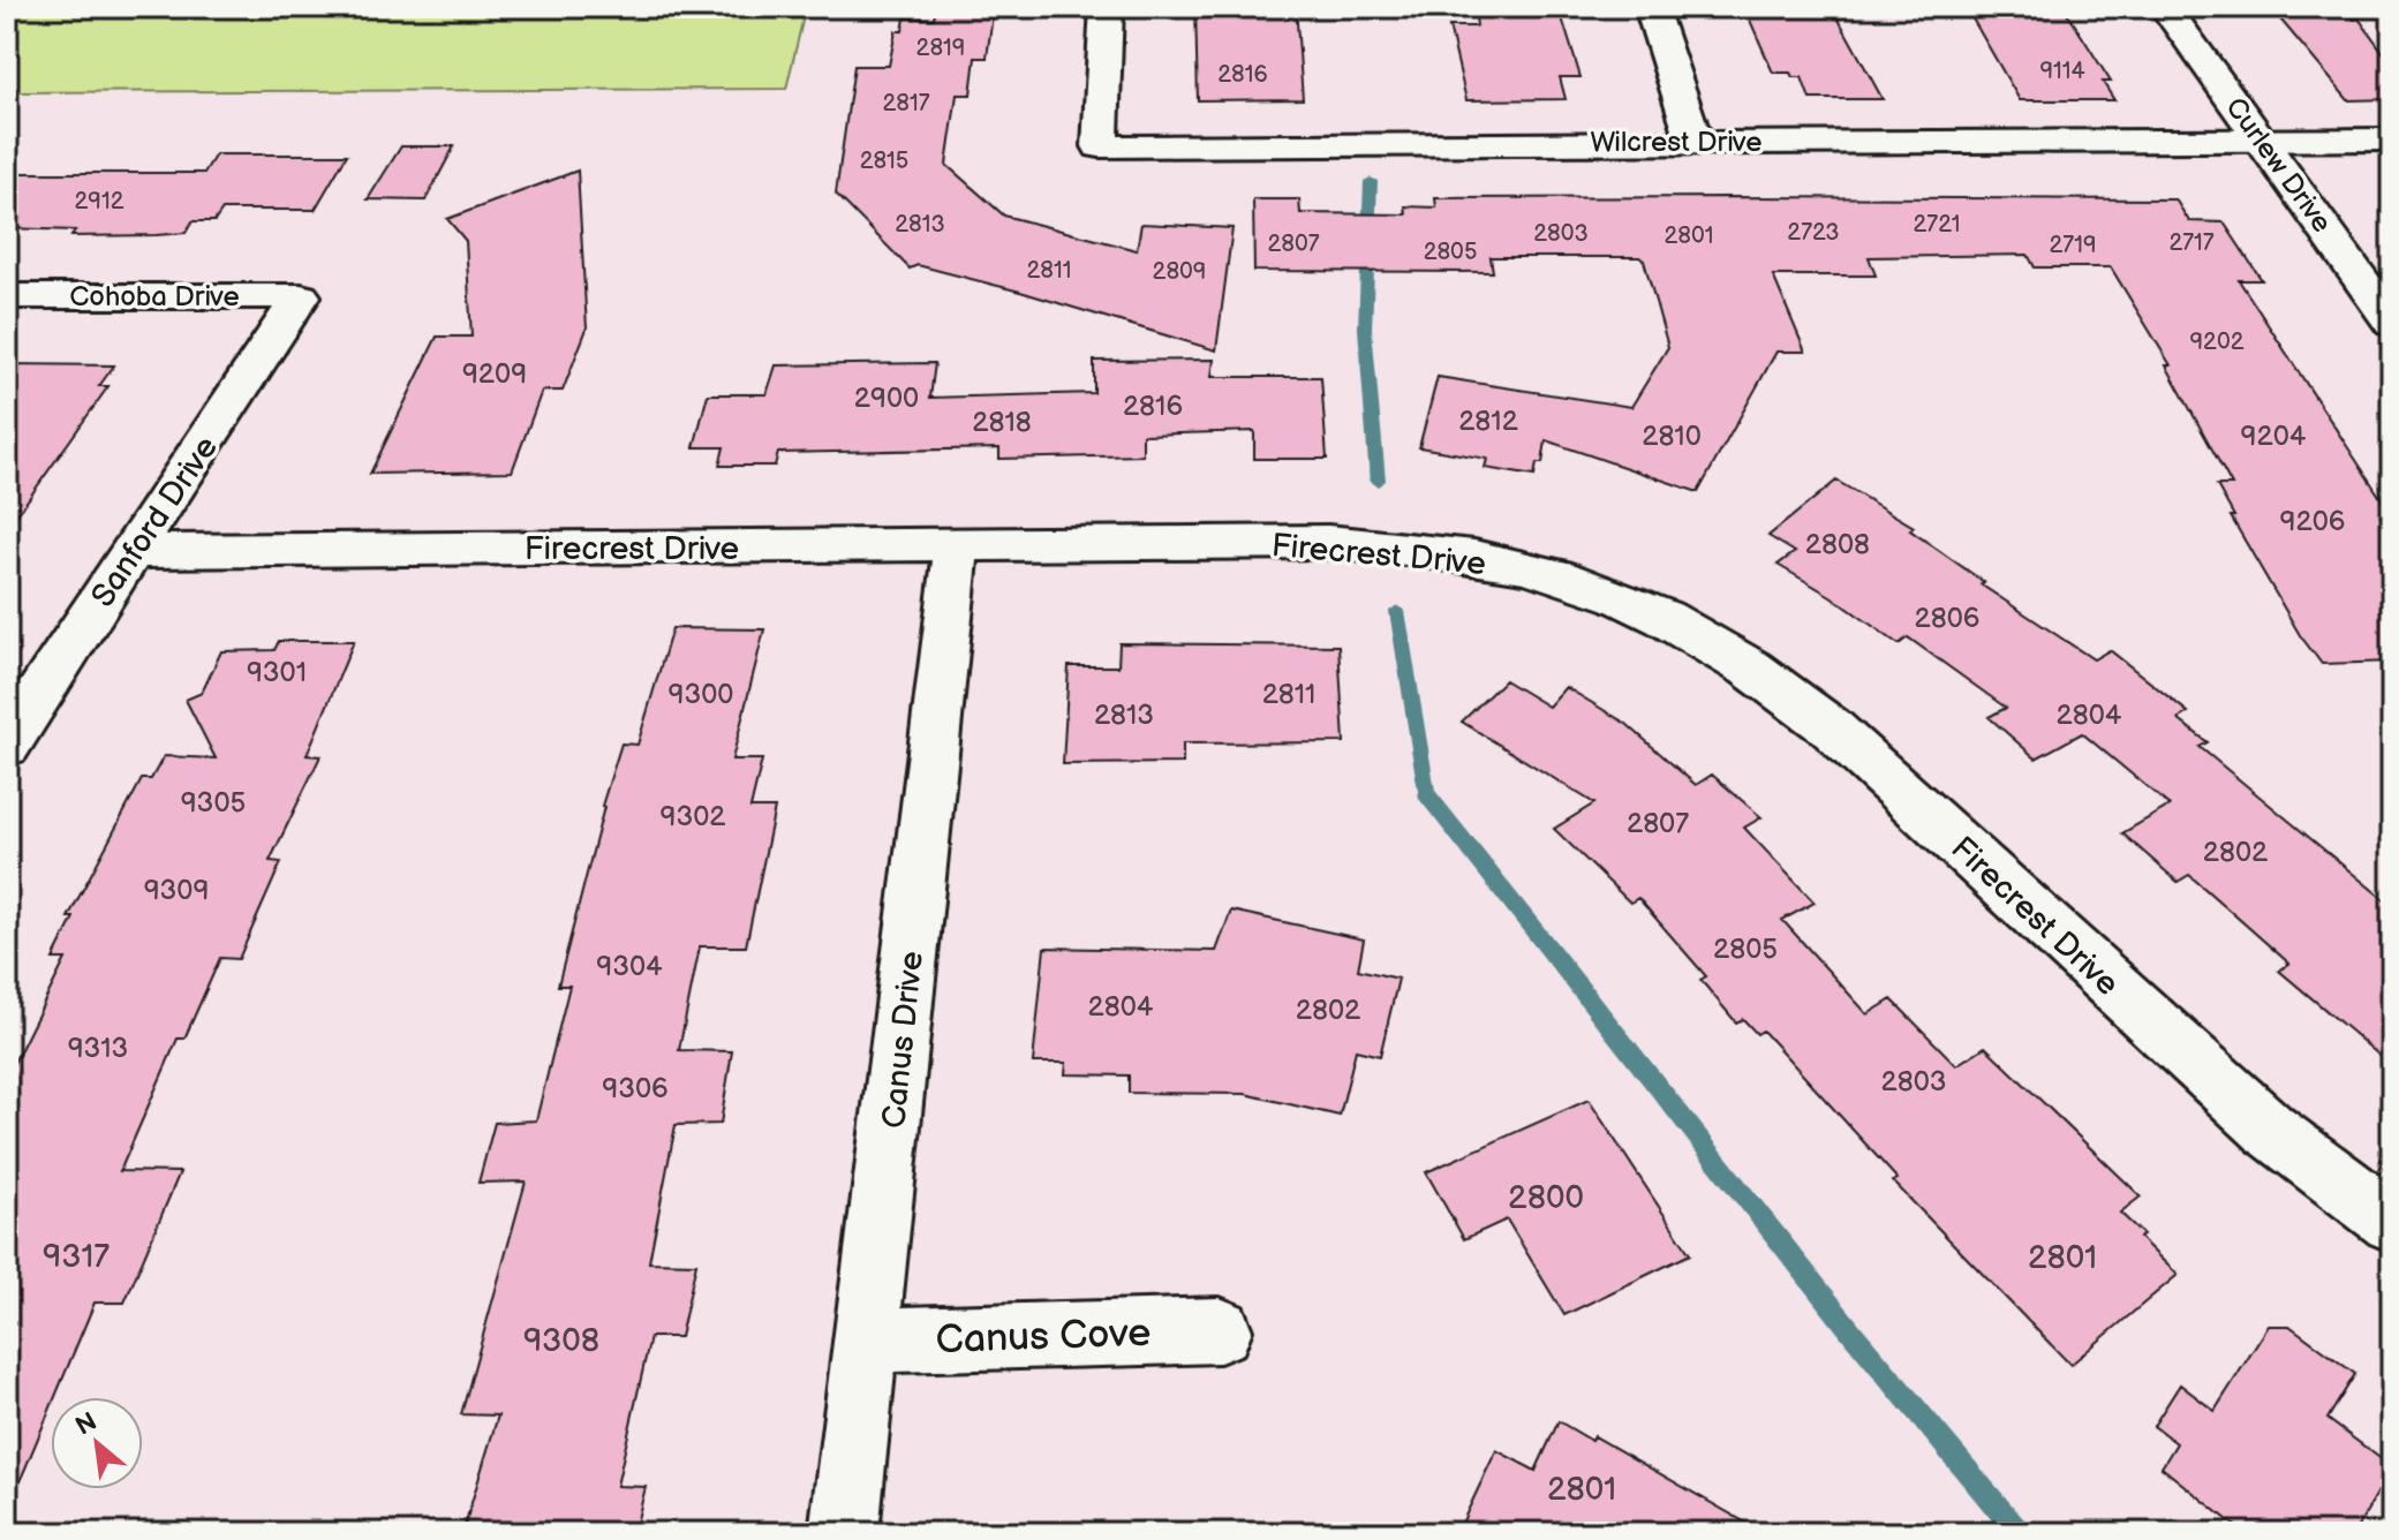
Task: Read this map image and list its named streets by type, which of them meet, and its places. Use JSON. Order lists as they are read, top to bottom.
{
  "streets": {
    "street": [
      "Wilcrest Drive",
      "Curlew Drive",
      "Cohoba Drive",
      "Sanford Drive",
      "Firecrest Drive",
      "Canus Drive",
      "Canus Cove"
    ]
  },
  "crossings": [
    ["Wilcrest Drive", "Curlew Drive"],
    ["Cohoba Drive", "Sanford Drive"],
    ["Sanford Drive", "Firecrest Drive"],
    ["Firecrest Drive", "Canus Drive"],
    ["Canus Drive", "Canus Cove"]
  ],
  "house_numbers": [
    "2819",
    "9114",
    "2816",
    "2817",
    "2815",
    "2912",
    "2813",
    "2721",
    "2723",
    "2803",
    "2801",
    "2717",
    "2807",
    "2719",
    "2805",
    "2811",
    "2809",
    "9202",
    "9209",
    "2900",
    "2816",
    "2812",
    "2818",
    "2810",
    "9204",
    "9206",
    "2808",
    "2806",
    "9301",
    "9300",
    "2811",
    "2813",
    "2804",
    "9305",
    "9302",
    "2807",
    "2802",
    "9309",
    "2805",
    "9304",
    "2804",
    "2802",
    "9313",
    "2803",
    "9306",
    "2800",
    "9317",
    "2801",
    "9308",
    "2801"
  ],
  "north": "top left"
}
